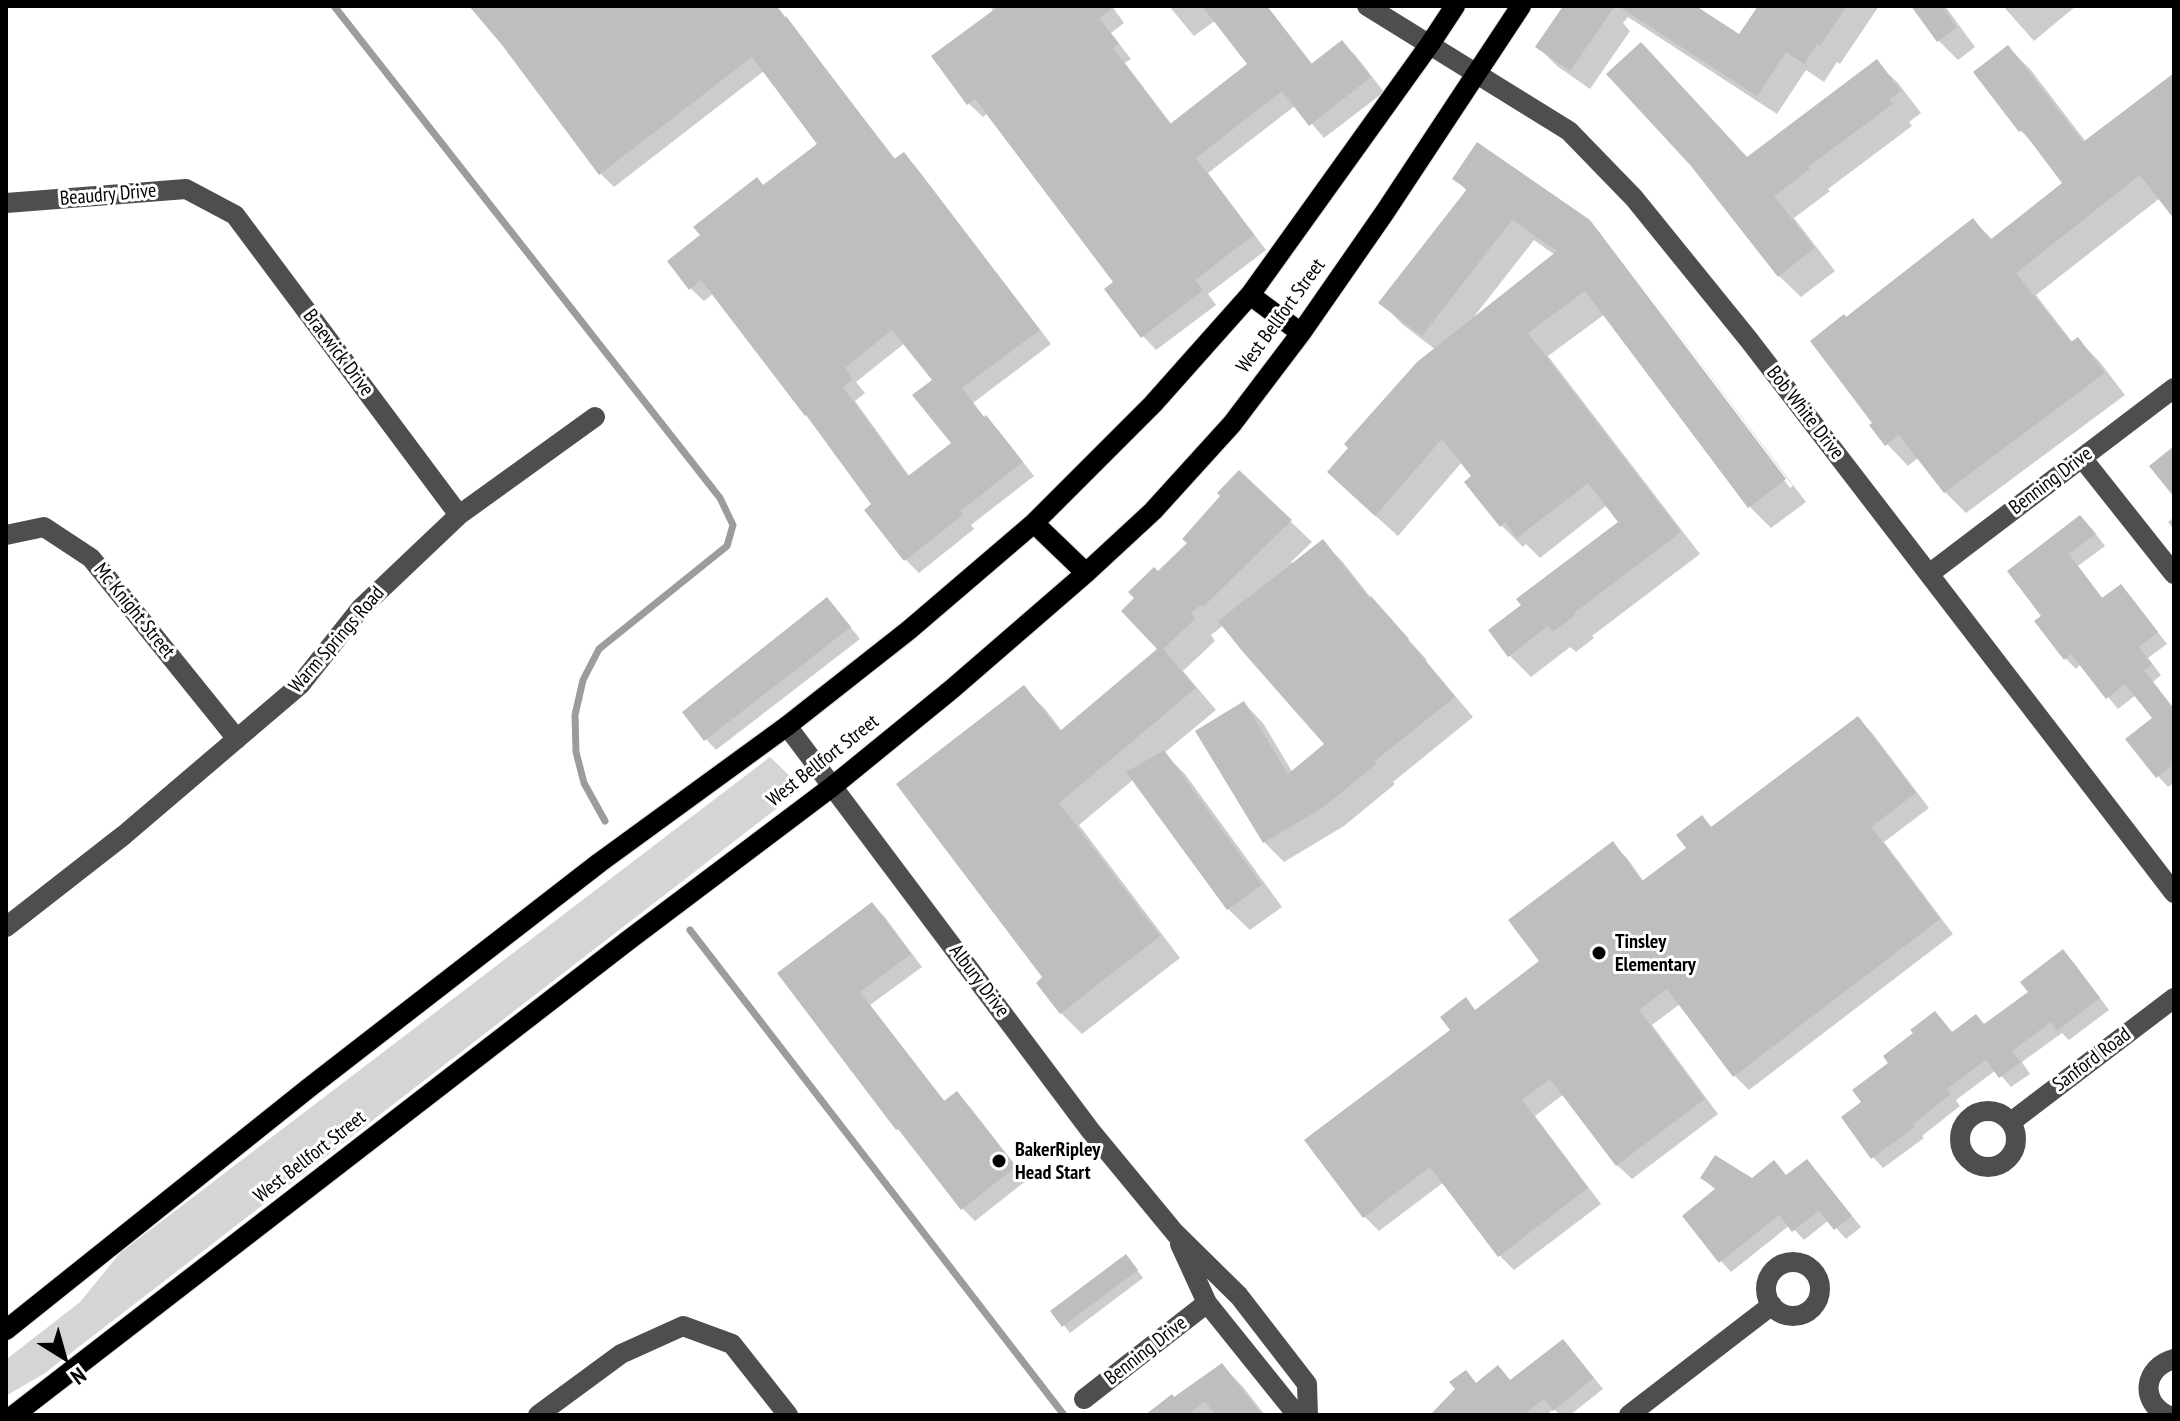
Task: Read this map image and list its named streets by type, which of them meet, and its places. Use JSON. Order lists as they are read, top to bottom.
{
  "streets": {
    "main road": ["West Bellfort Street"],
    "street": [
      "Beaudry Drive",
      "Braewick Drive",
      "Bob White Drive",
      "Benning Drive",
      "Mc Knight Street",
      "Warm Springs Road",
      "Albury Drive",
      "Sanford Road"
    ]
  },
  "crossings": [
    ["Beaudry Drive", "Braewick Drive"],
    ["West Bellfort Street", "Bob White Drive"],
    ["West Bellfort Street", "Albury Drive"],
    ["Braewick Drive", "Warm Springs Road"],
    ["Bob White Drive", "Benning Drive"],
    ["Benning Drive", "Albury Drive"],
    ["Mc Knight Street", "Warm Springs Road"]
  ],
  "places": ["Tinsley Elementary", "BakerRipley Head Start"],
  "north": "bottom right"
}
